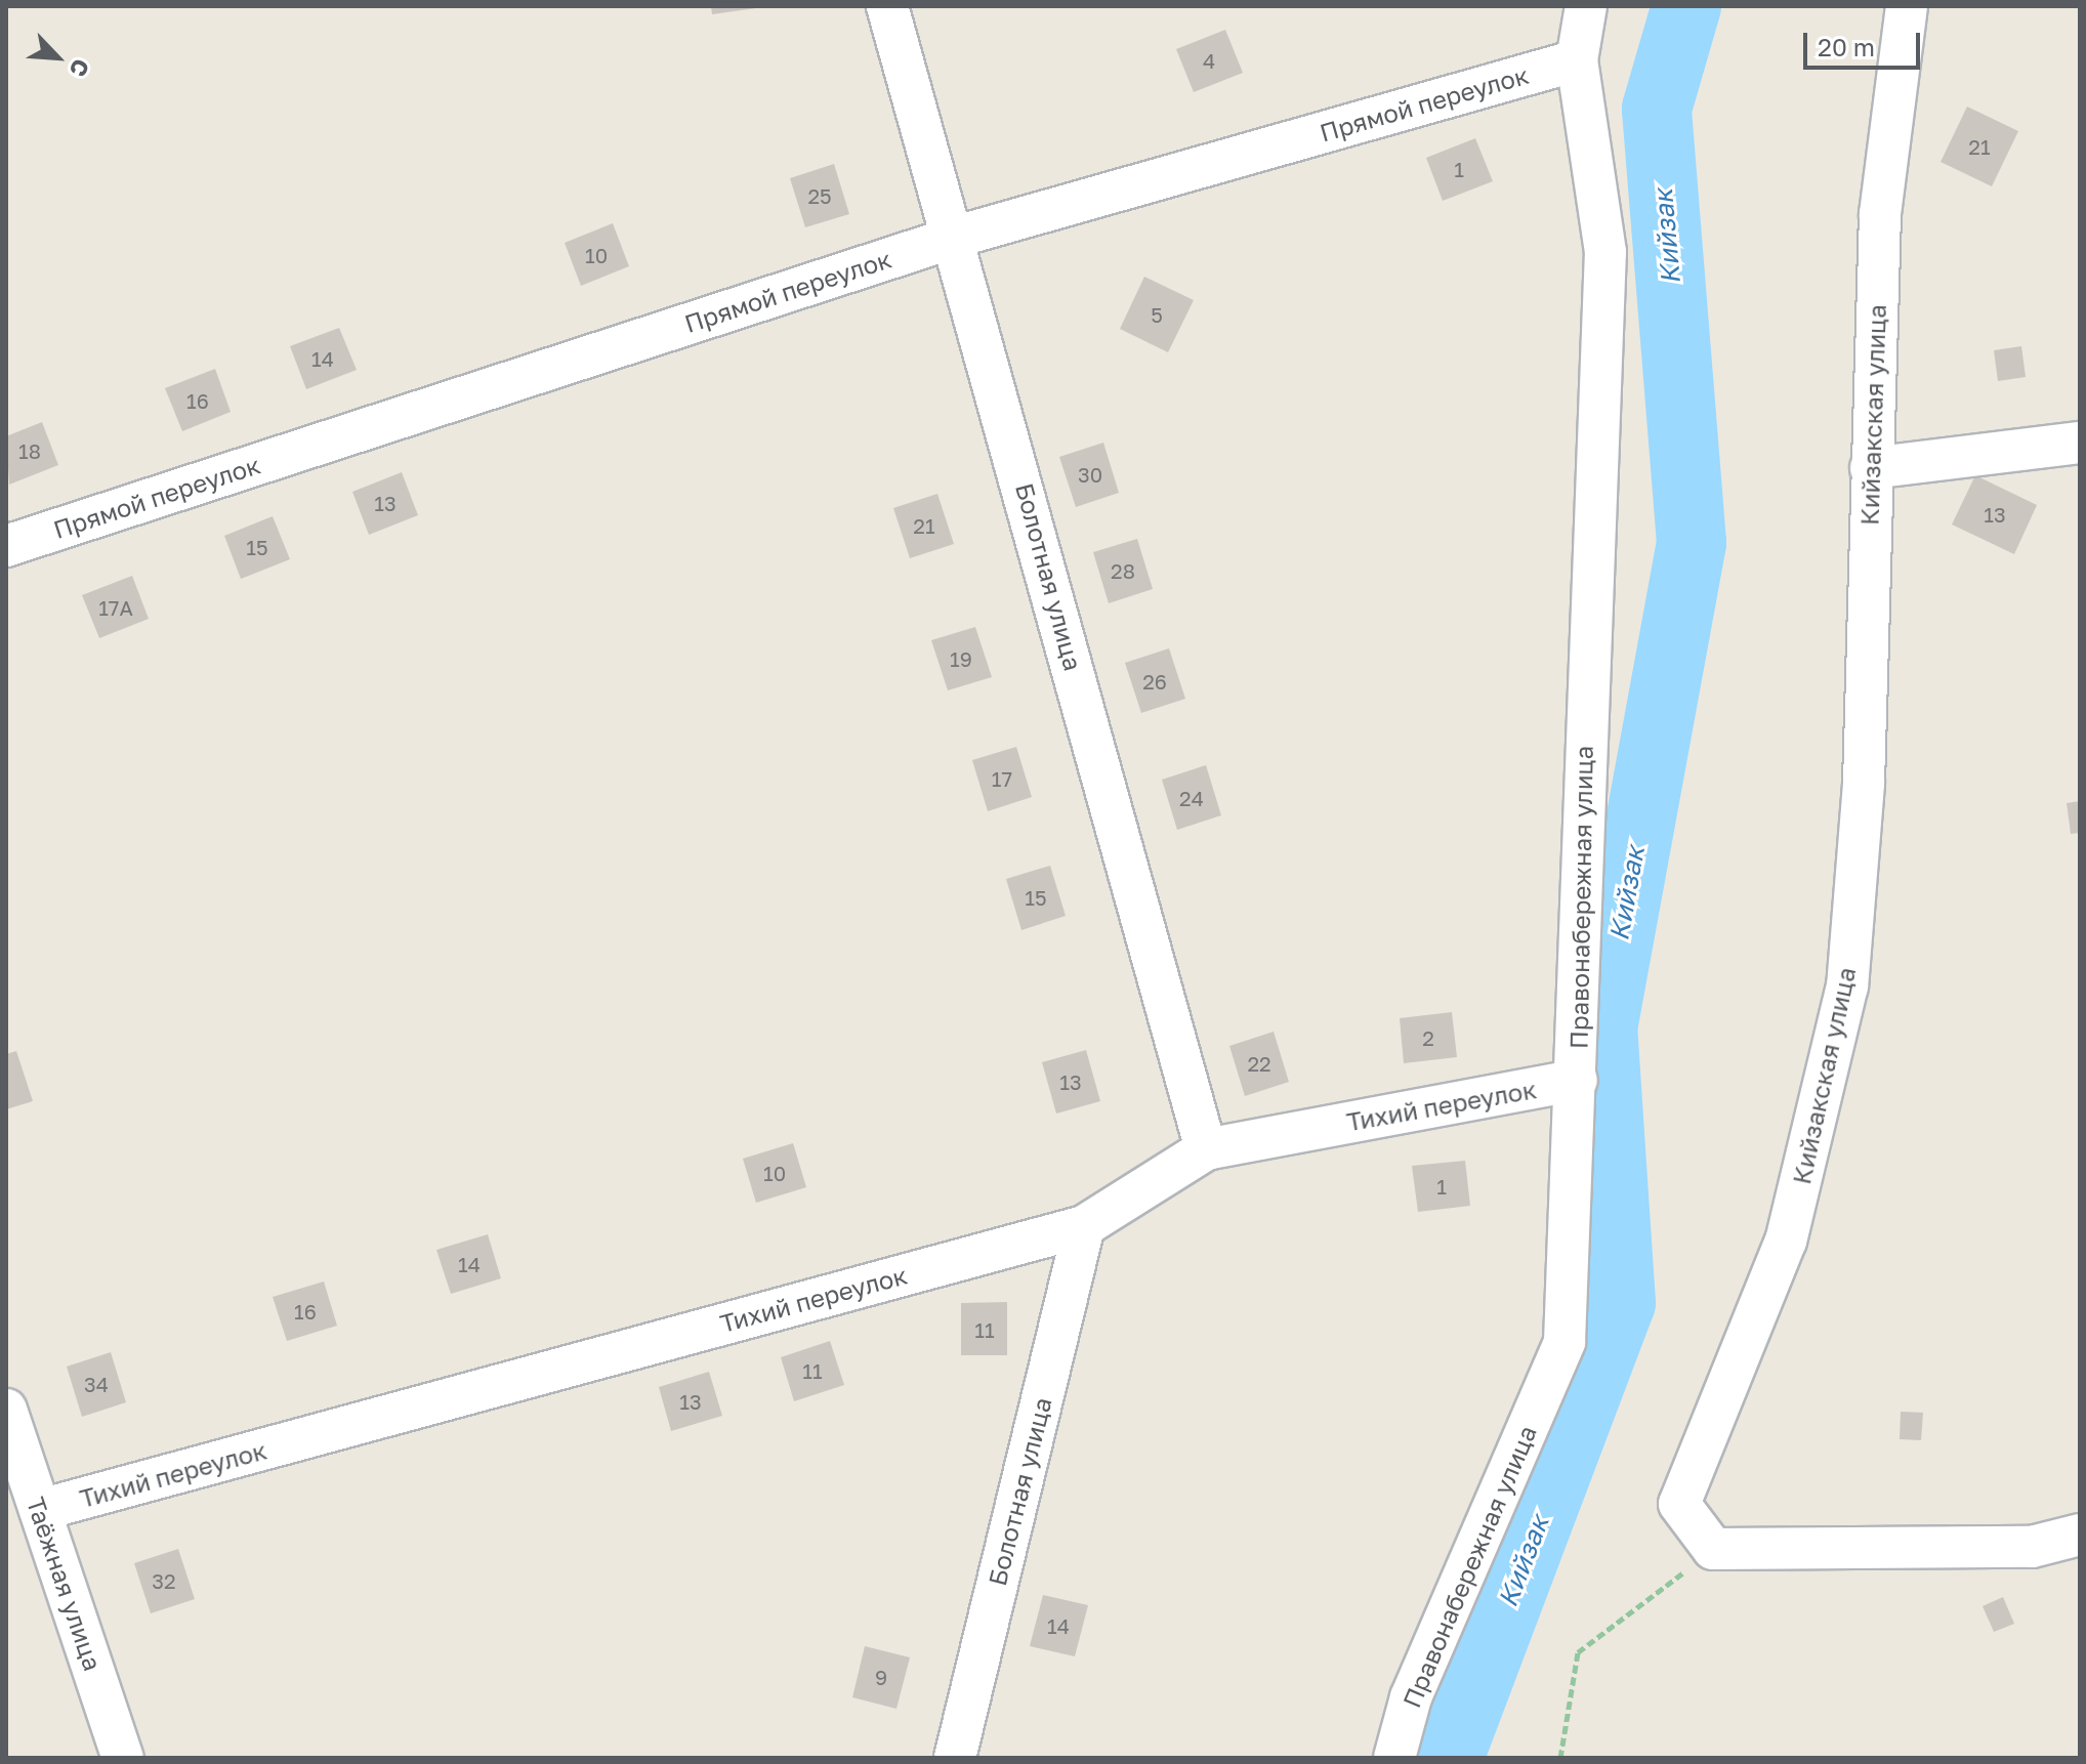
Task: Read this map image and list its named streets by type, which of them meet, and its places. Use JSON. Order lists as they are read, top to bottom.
{
  "streets": {
    "street": [
      "Прямой переулок",
      "Кийзакская улица",
      "Болотная улица",
      "Правонабережная улица",
      "Тихий переулок",
      "Таёжная улица"
    ]
  },
  "crossings": [
    ["Прямой переулок", "Болотная улица"],
    ["Прямой переулок", "Правонабережная улица"],
    ["Болотная улица", "Тихий переулок"],
    ["Правонабережная улица", "Тихий переулок"],
    ["Тихий переулок", "Таёжная улица"]
  ],
  "water": ["Кийзак"],
  "house_numbers": [
    "4",
    "21",
    "1",
    "25",
    "10",
    "5",
    "14",
    "16",
    "18",
    "30",
    "13",
    "13",
    "21",
    "15",
    "28",
    "17А",
    "19",
    "26",
    "17",
    "24",
    "15",
    "2",
    "22",
    "13",
    "10",
    "1",
    "14",
    "16",
    "11",
    "11",
    "34",
    "13",
    "32",
    "14",
    "9"
  ],
  "scale_bar": "20 m",
  "north": "bottom right"
}
